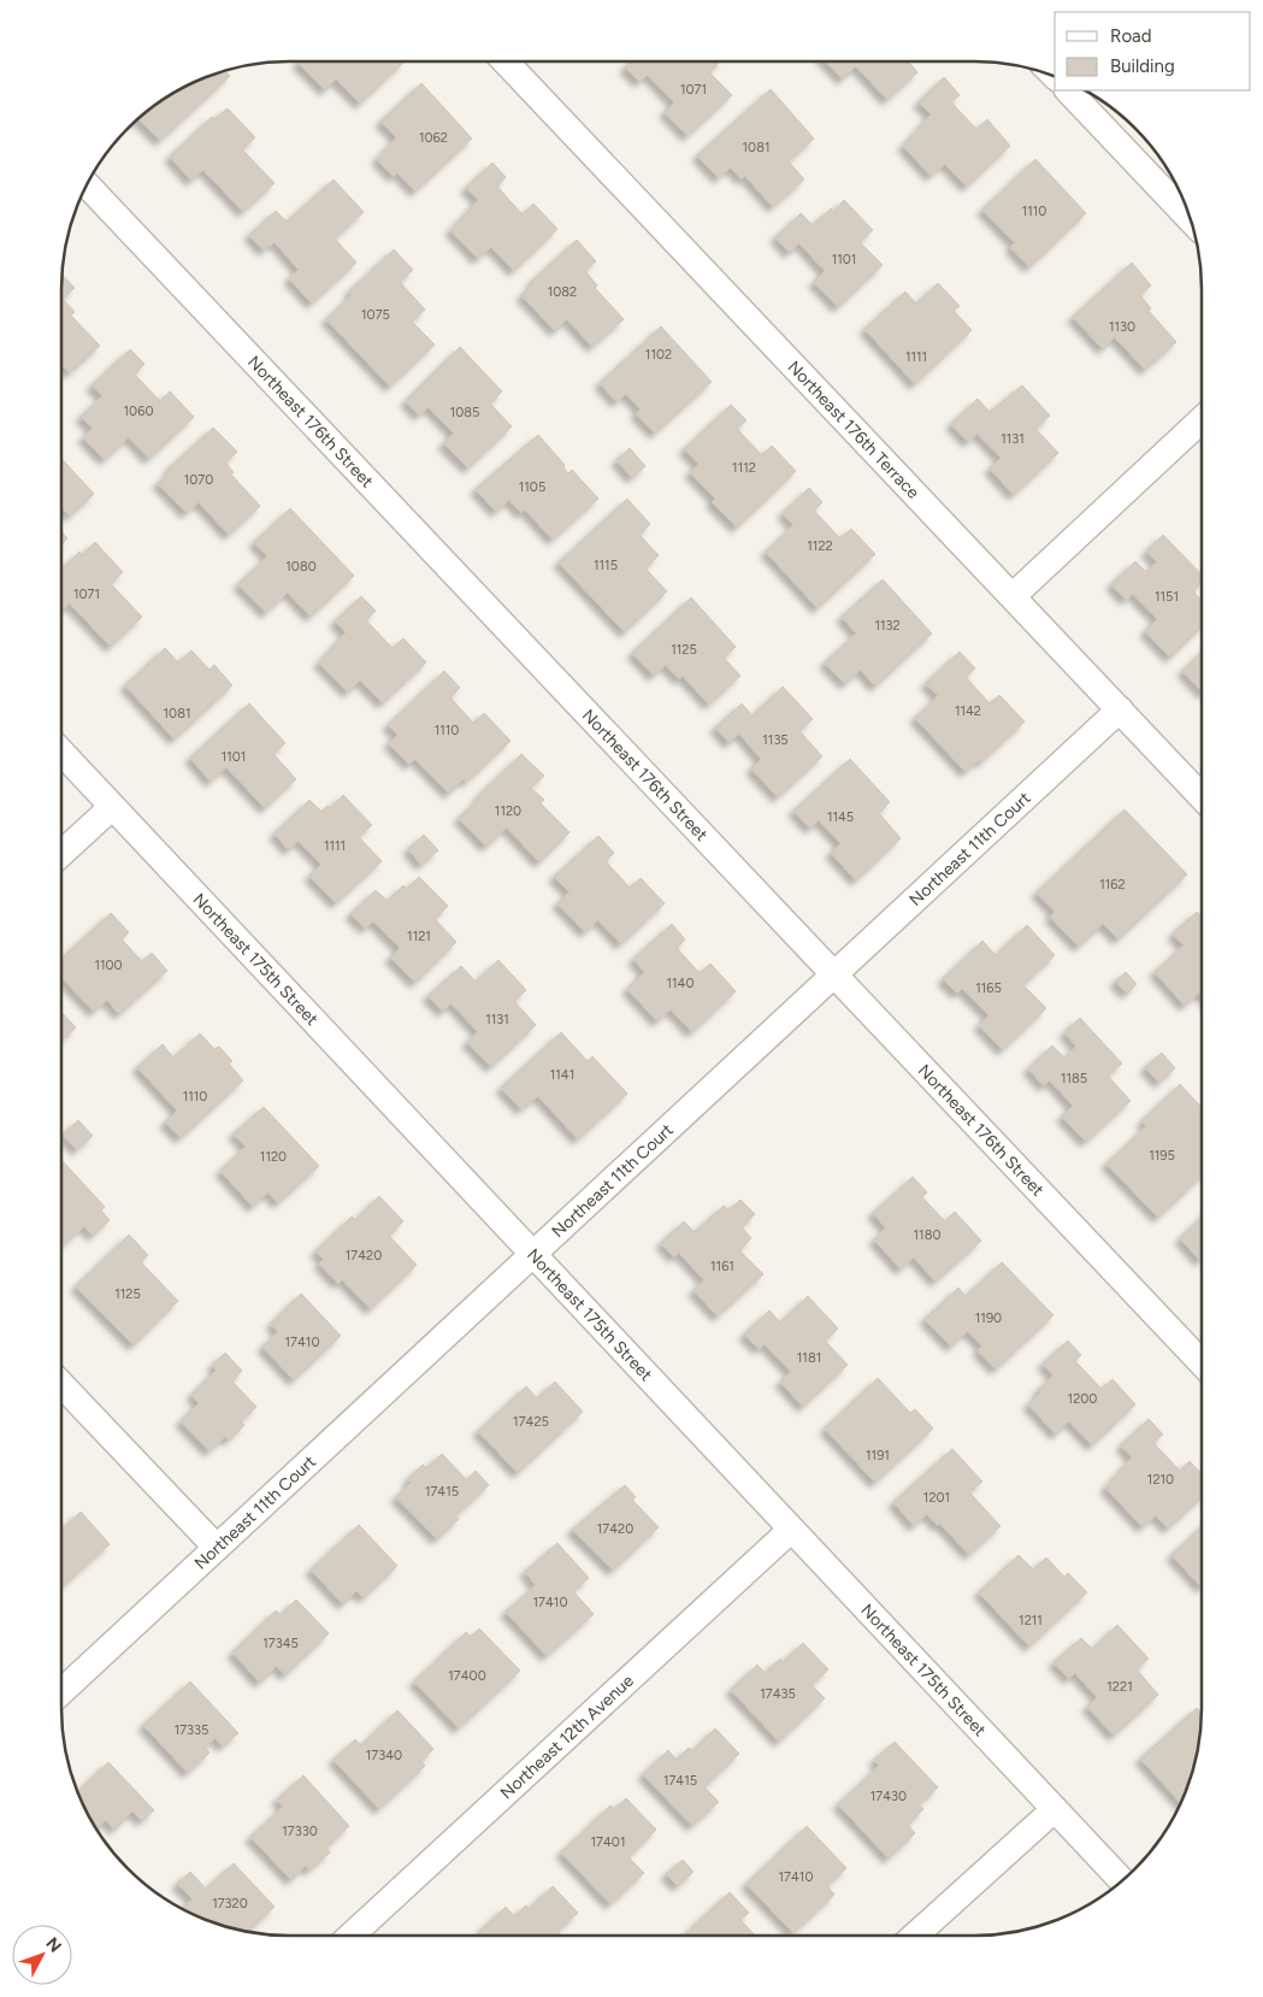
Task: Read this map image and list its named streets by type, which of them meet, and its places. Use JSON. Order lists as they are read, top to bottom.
{
  "streets": {
    "street": [
      "Northeast 176th Street",
      "Northeast 176th Terrace",
      "Northeast 11th Court",
      "Northeast 175th Street",
      "Northeast 12th Avenue"
    ]
  },
  "crossings": [
    ["Northeast 176th Street", "Northeast 11th Court"],
    ["Northeast 176th Terrace", "Northeast 11th Court"],
    ["Northeast 11th Court", "Northeast 175th Street"],
    ["Northeast 175th Street", "Northeast 12th Avenue"]
  ],
  "house_numbers": [
    "1071",
    "1062",
    "1081",
    "1110",
    "1101",
    "1082",
    "1075",
    "1130",
    "1102",
    "1111",
    "1060",
    "1085",
    "1131",
    "1112",
    "1070",
    "1105",
    "1122",
    "1115",
    "1080",
    "1071",
    "1151",
    "1132",
    "1125",
    "1142",
    "1081",
    "1110",
    "1135",
    "1101",
    "1120",
    "1145",
    "1111",
    "1162",
    "1121",
    "1100",
    "1140",
    "1165",
    "1131",
    "1141",
    "1185",
    "1110",
    "1195",
    "1120",
    "1180",
    "17420",
    "1161",
    "1125",
    "1190",
    "17410",
    "1181",
    "1200",
    "17425",
    "1191",
    "1210",
    "17415",
    "1201",
    "17420",
    "17410",
    "1211",
    "17345",
    "17400",
    "1221",
    "17435",
    "17335",
    "17340",
    "17415",
    "17430",
    "17330",
    "17401",
    "17410",
    "17320"
  ],
  "legend": ["Road", "Building"],
  "north": "top right"
}
